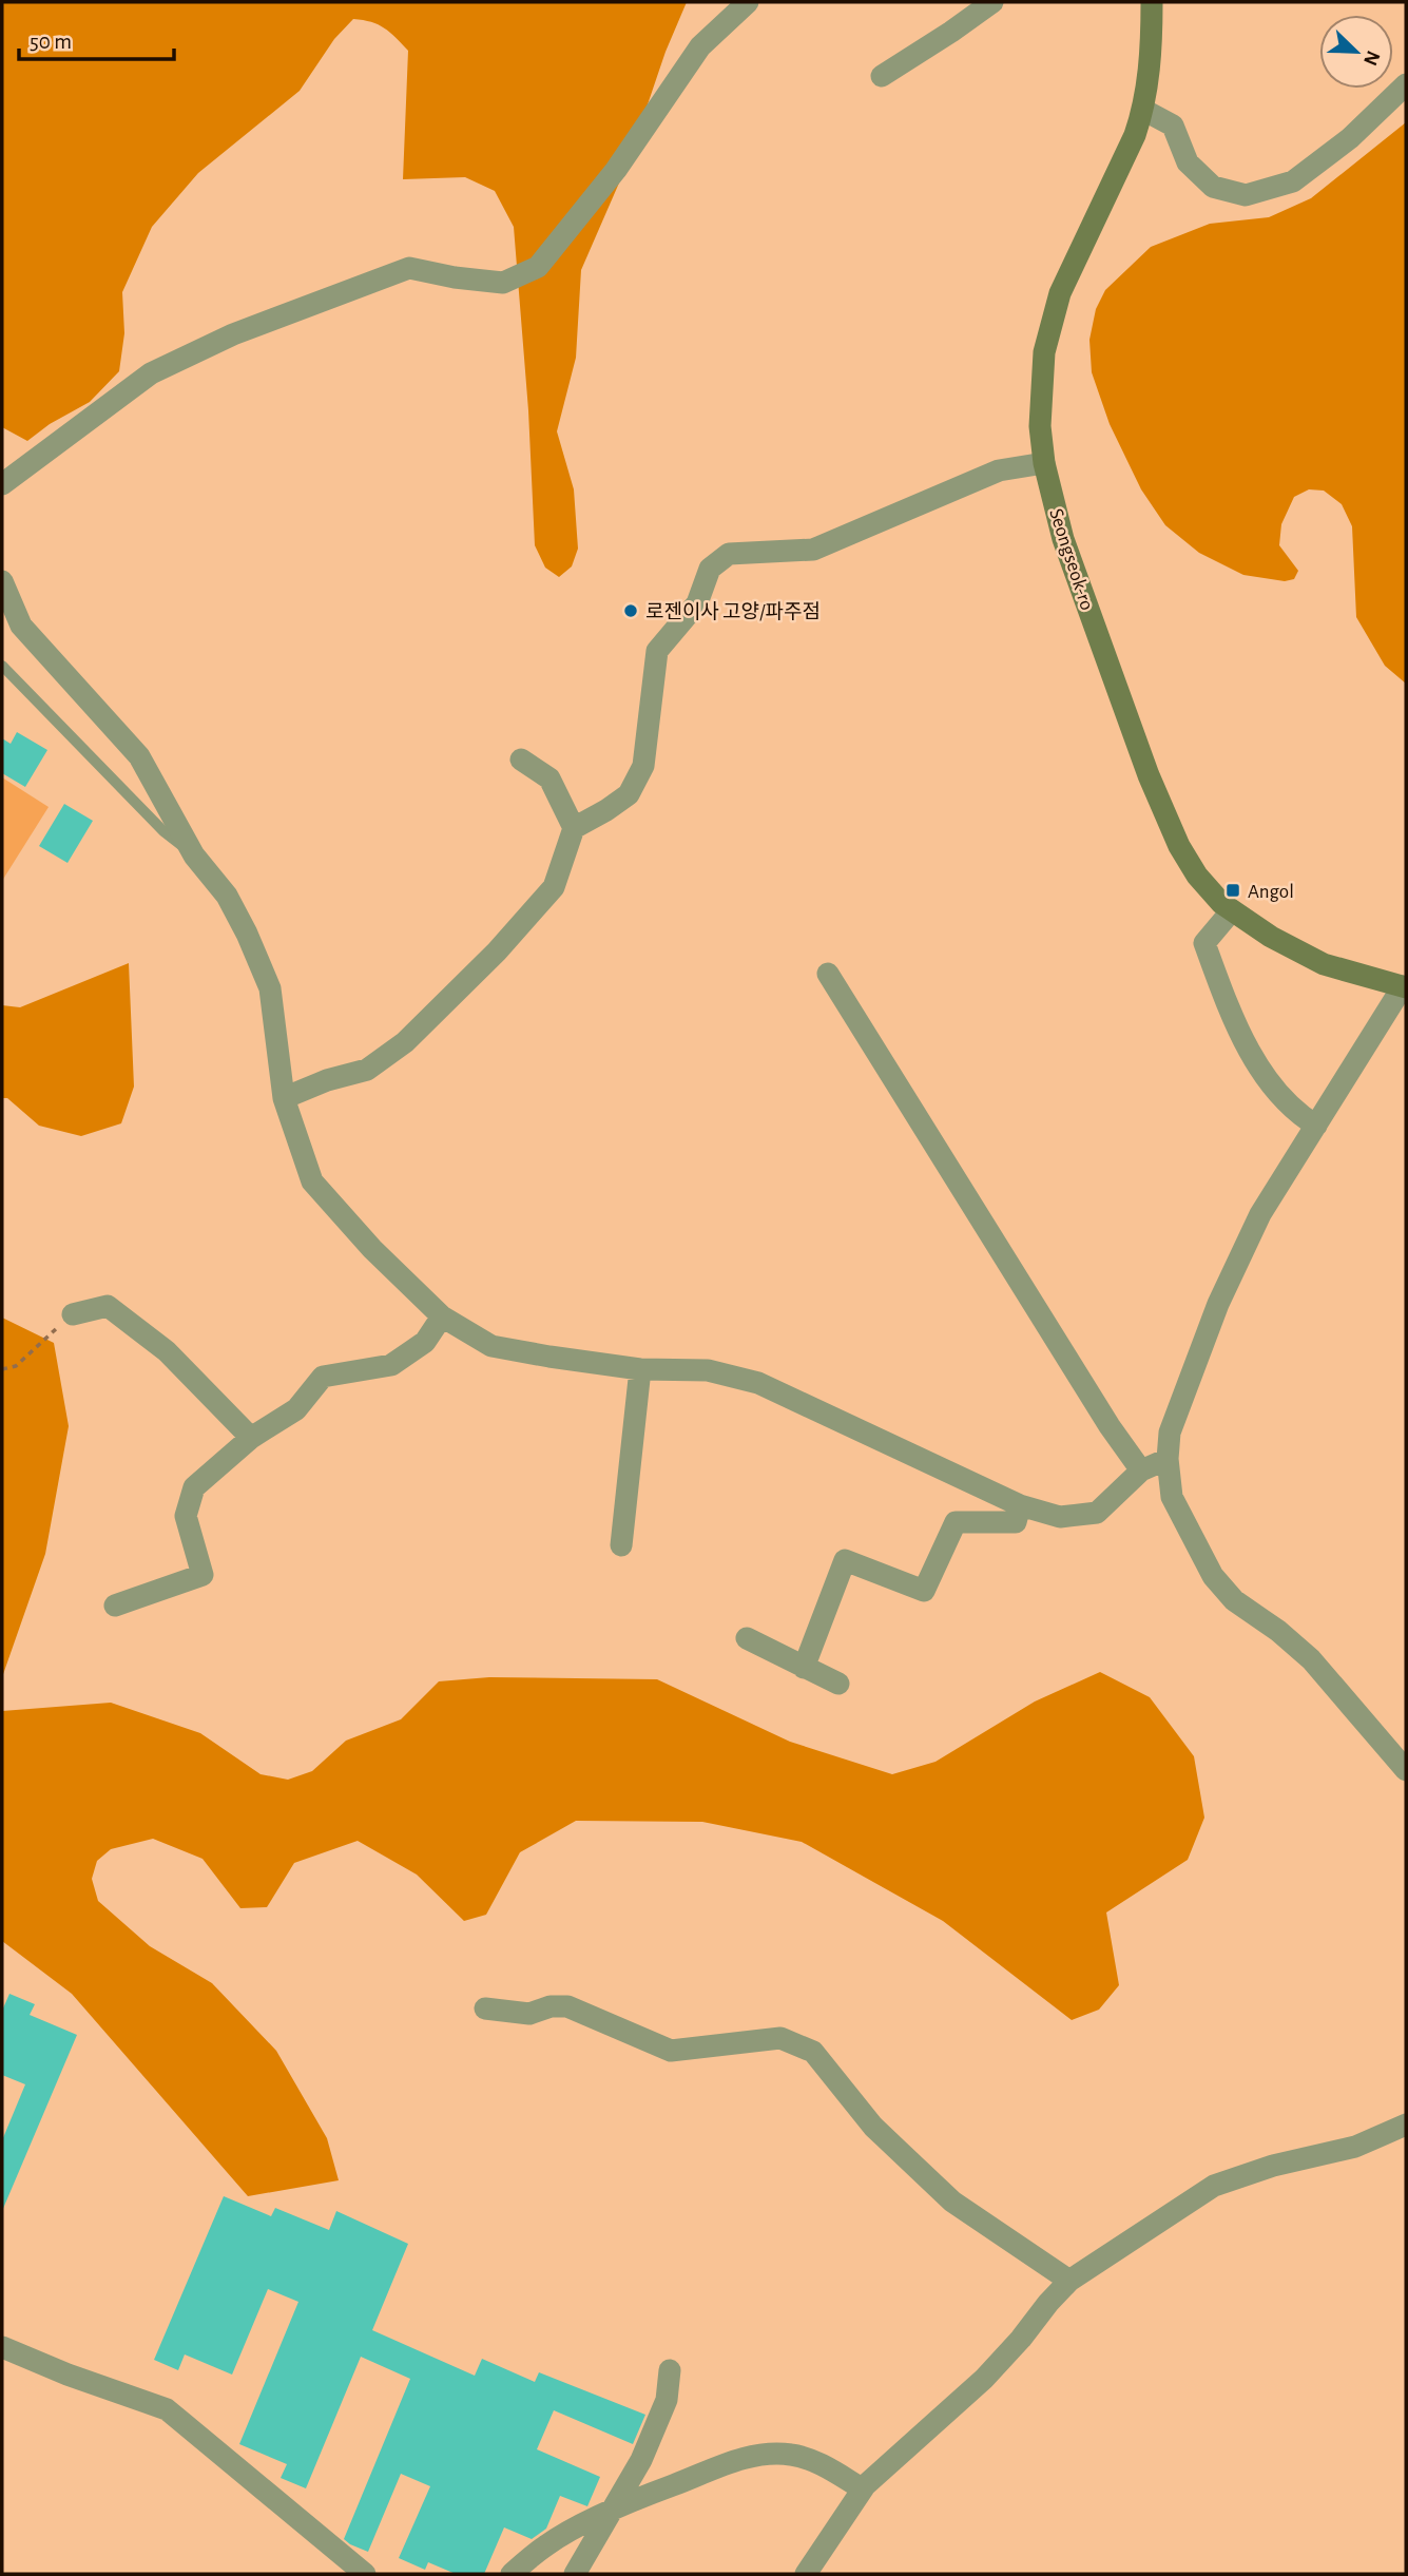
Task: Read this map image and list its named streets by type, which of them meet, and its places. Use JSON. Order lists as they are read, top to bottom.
{
  "streets": {
    "street": ["Seongseok-ro"]
  },
  "places": {
    "other": ["로젠이사 고양/파주점"],
    "transit": ["Angol"]
  },
  "scale_bar": "50 m",
  "north": "bottom right"
}
